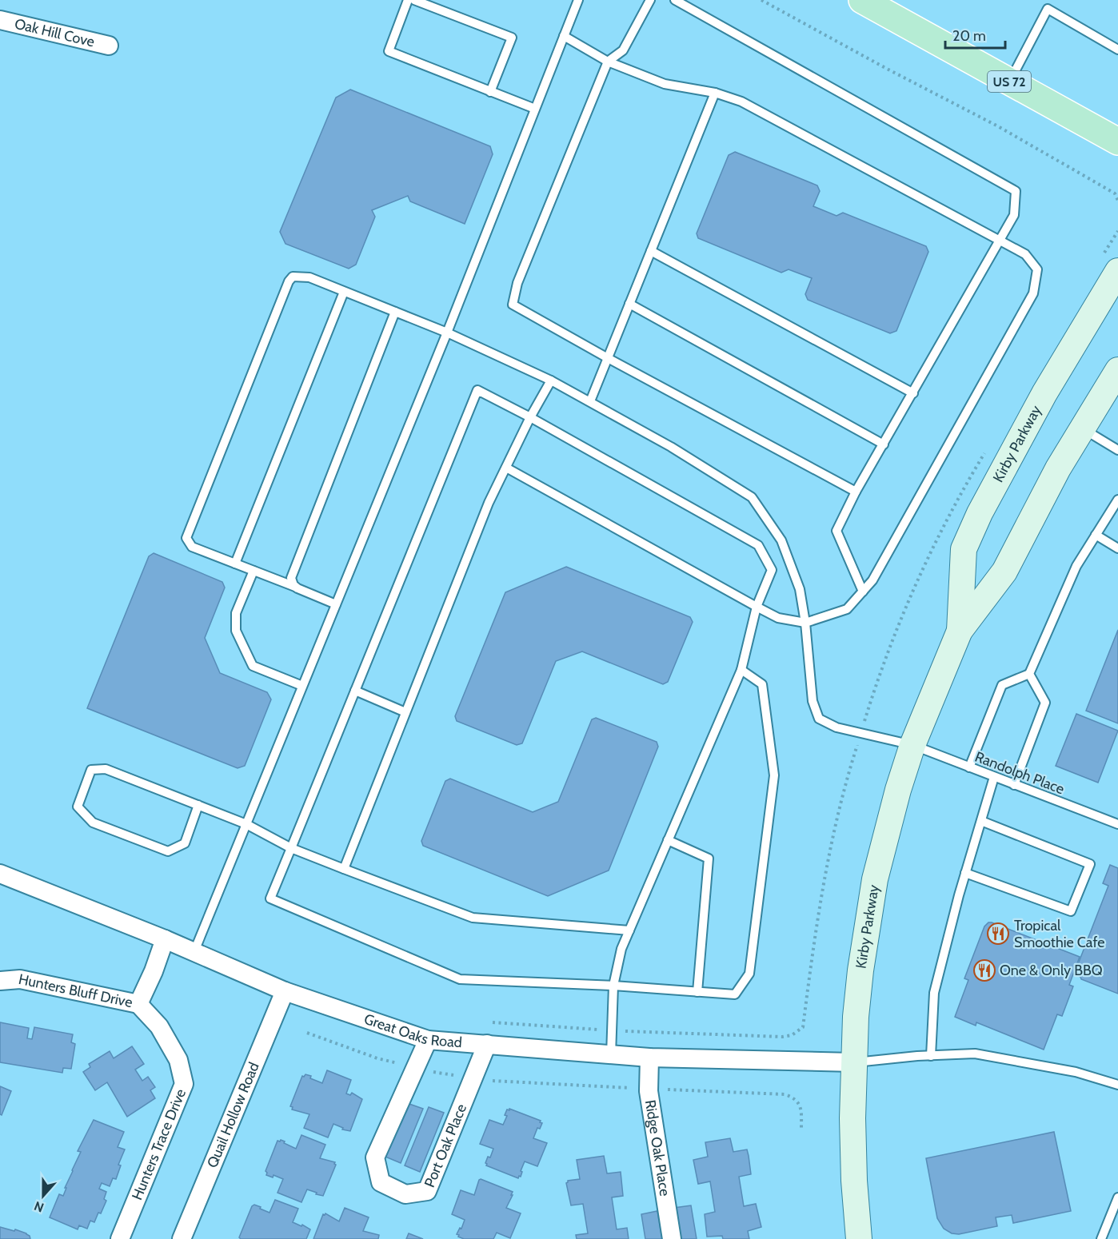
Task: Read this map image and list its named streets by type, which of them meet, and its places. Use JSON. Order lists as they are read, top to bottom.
{
  "streets": {
    "main road": ["US 72", "Kirby Parkway"],
    "street": [
      "Oak Hill Cove",
      "Hunters Bluff Drive",
      "Great Oaks Road",
      "Quail Hollow Road",
      "Hunters Trace Drive",
      "Port Oak Place",
      "Ridge Oak Place"
    ],
    "lane": ["Randolph Place"]
  },
  "crossings": [
    ["Kirby Parkway", "Randolph Place"],
    ["Kirby Parkway", "Great Oaks Road"],
    ["Hunters Bluff Drive", "Great Oaks Road"],
    ["Hunters Bluff Drive", "Hunters Trace Drive"],
    ["Great Oaks Road", "Quail Hollow Road"],
    ["Great Oaks Road", "Port Oak Place"],
    ["Great Oaks Road", "Ridge Oak Place"]
  ],
  "places": {
    "restaurant": ["Tropical Smoothie Cafe", "One & Only BBQ"]
  },
  "scale_bar": "20 m",
  "north": "bottom"
}
